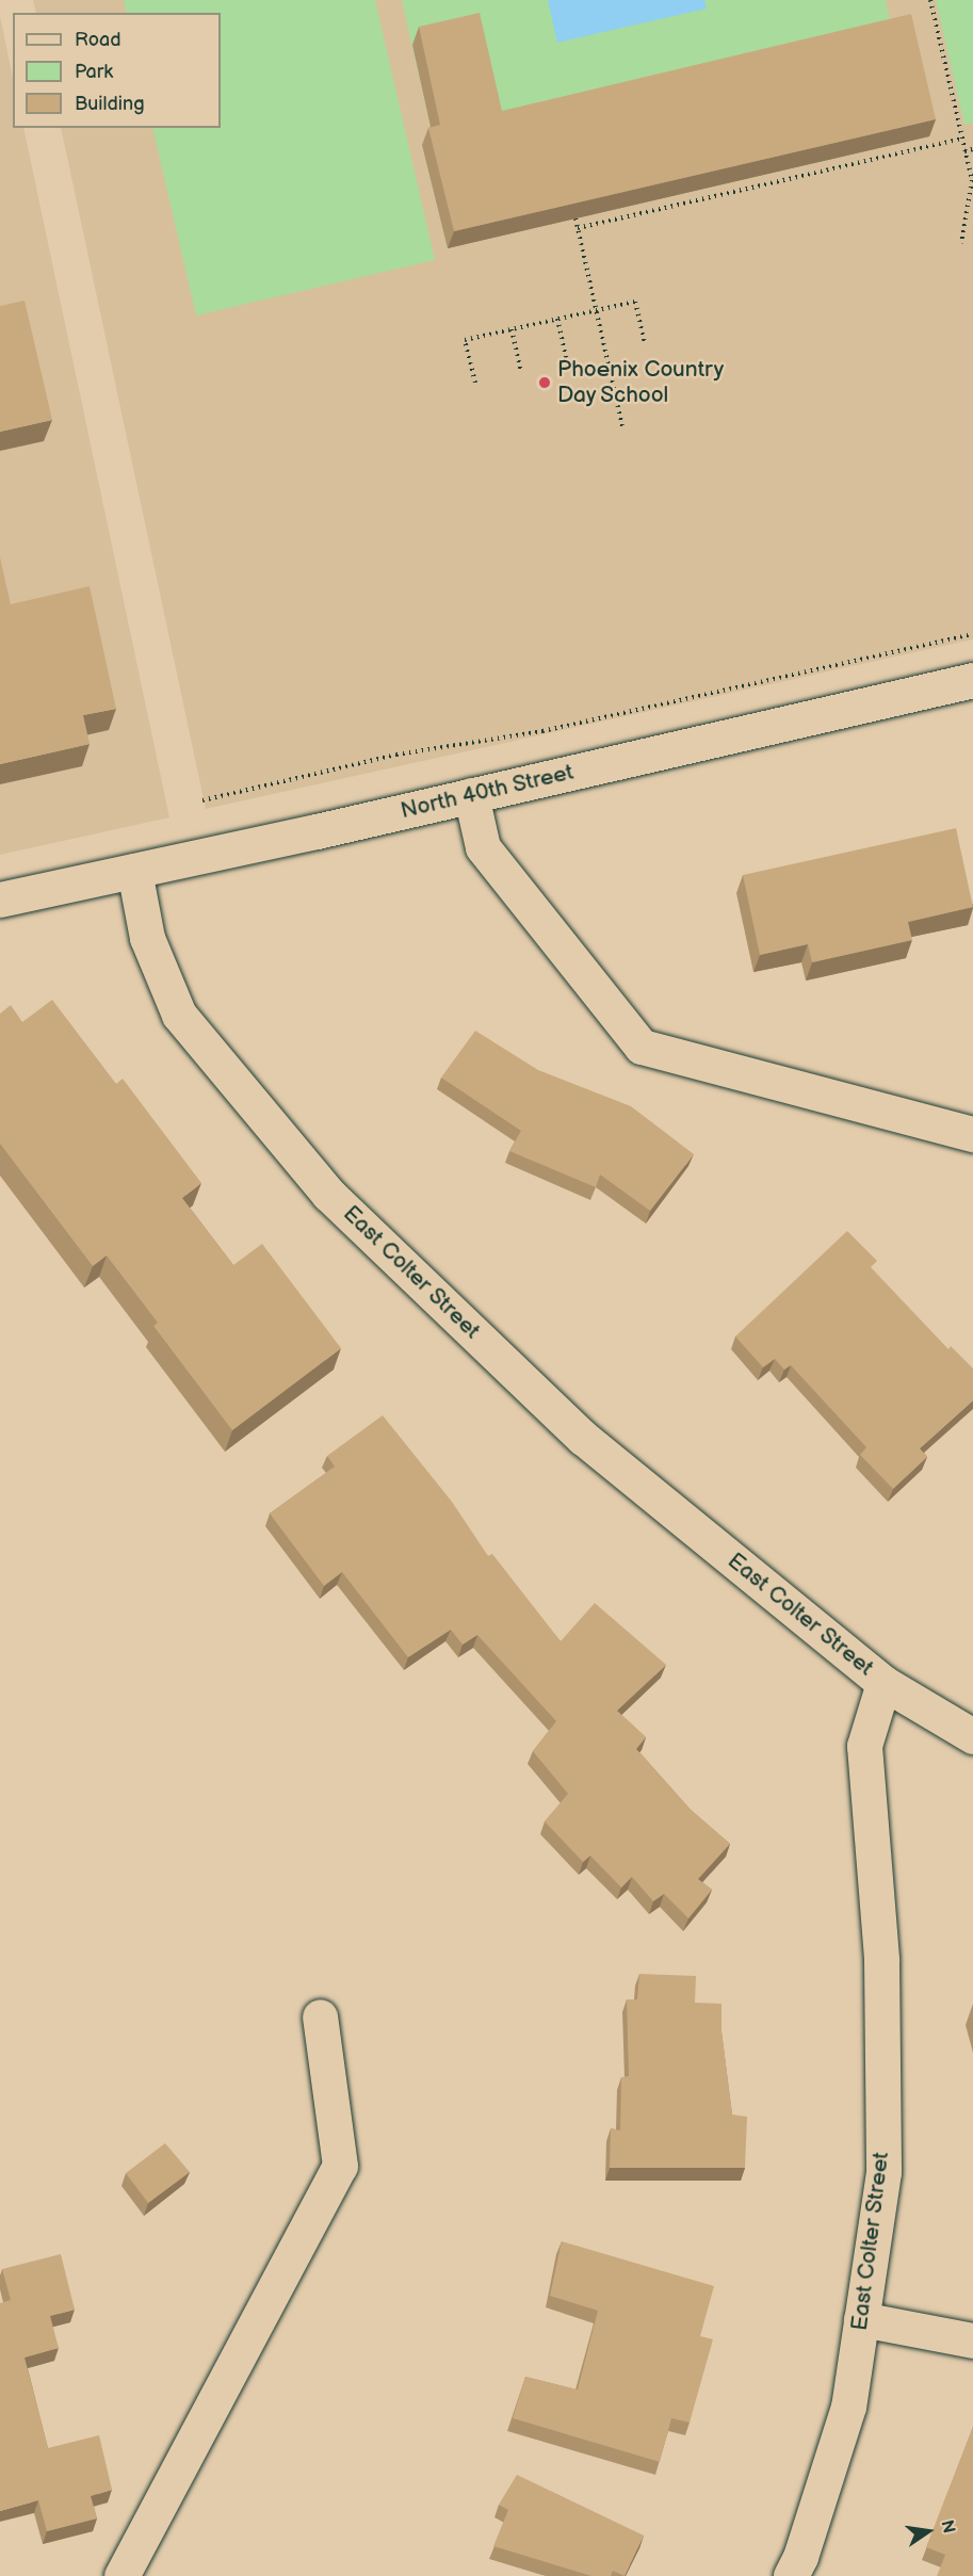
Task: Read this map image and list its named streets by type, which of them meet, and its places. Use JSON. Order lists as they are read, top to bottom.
{
  "streets": {
    "street": ["North 40th Street", "East Colter Street"]
  },
  "crossings": [
    ["North 40th Street", "East Colter Street"]
  ],
  "places": ["Phoenix Country Day School"],
  "legend": ["Road", "Park", "Building"],
  "north": "right"
}
